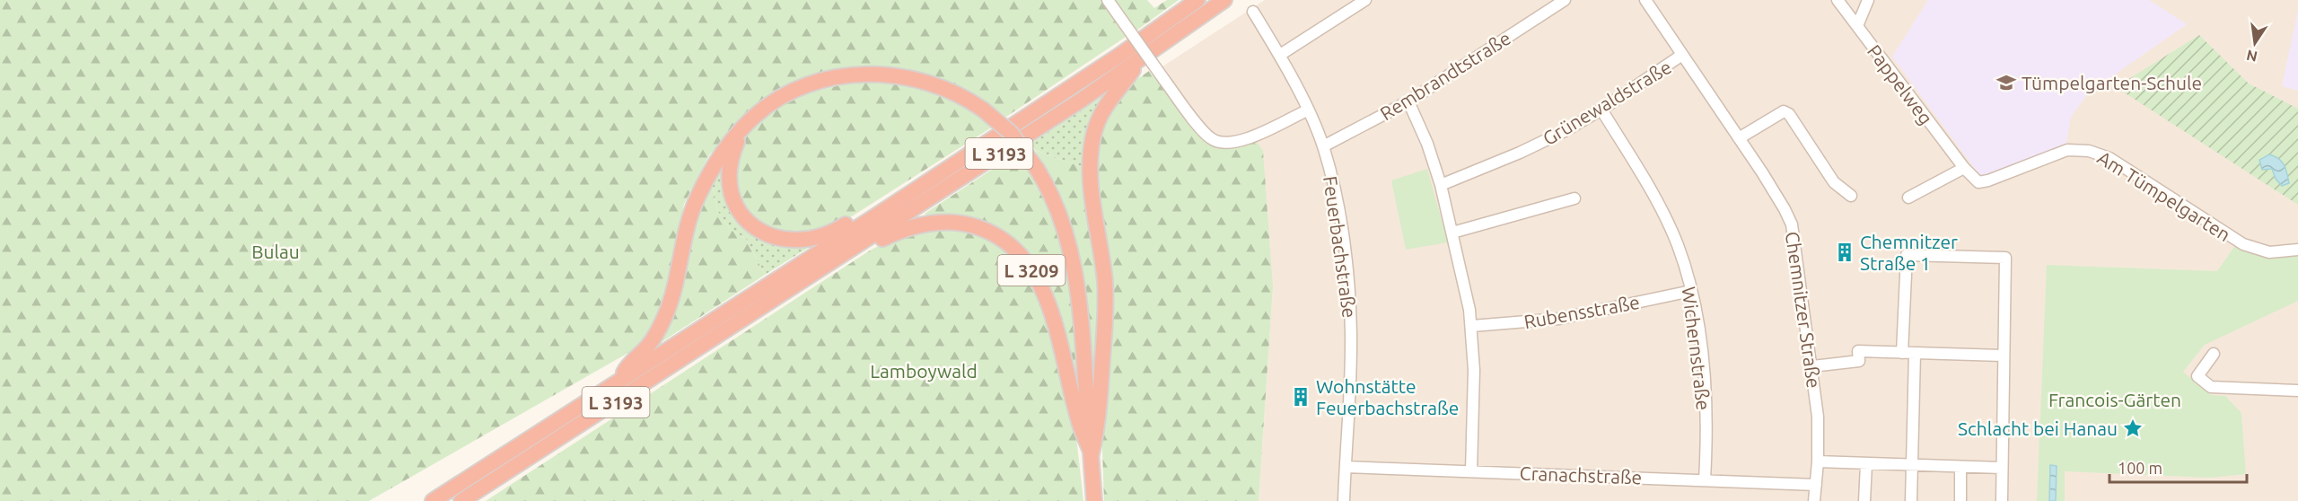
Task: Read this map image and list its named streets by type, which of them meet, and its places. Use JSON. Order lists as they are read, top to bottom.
{
  "streets": {
    "highway": ["L 3193", "L 3209"],
    "street": [
      "Rembrandtstraße",
      "Pappelweg",
      "Grünewaldstraße",
      "Am Tümpelgarten",
      "Feuerbachstraße",
      "Chemnitzer Straße",
      "Rubensstraße",
      "Wichernstraße",
      "Cranachstraße"
    ]
  },
  "crossings": [
    ["Rembrandtstraße", "Feuerbachstraße"],
    ["Pappelweg", "Am Tümpelgarten"],
    ["Grünewaldstraße", "Chemnitzer Straße"],
    ["Grünewaldstraße", "Wichernstraße"],
    ["L 3193", "L 3209"],
    ["Feuerbachstraße", "Cranachstraße"],
    ["Chemnitzer Straße", "Cranachstraße"],
    ["Rubensstraße", "Wichernstraße"],
    ["Wichernstraße", "Cranachstraße"]
  ],
  "parks": ["Bulau", "Lamboywald", "Francois-Gärten"],
  "places": {
    "school or university": ["Tümpelgarten-Schule"],
    "building": ["Chemnitzer Straße 1", "Wohnstätte Feuerbachstraße"],
    "place": ["Schlacht bei Hanau"]
  },
  "scale_bar": "100 m",
  "north": "bottom"
}
